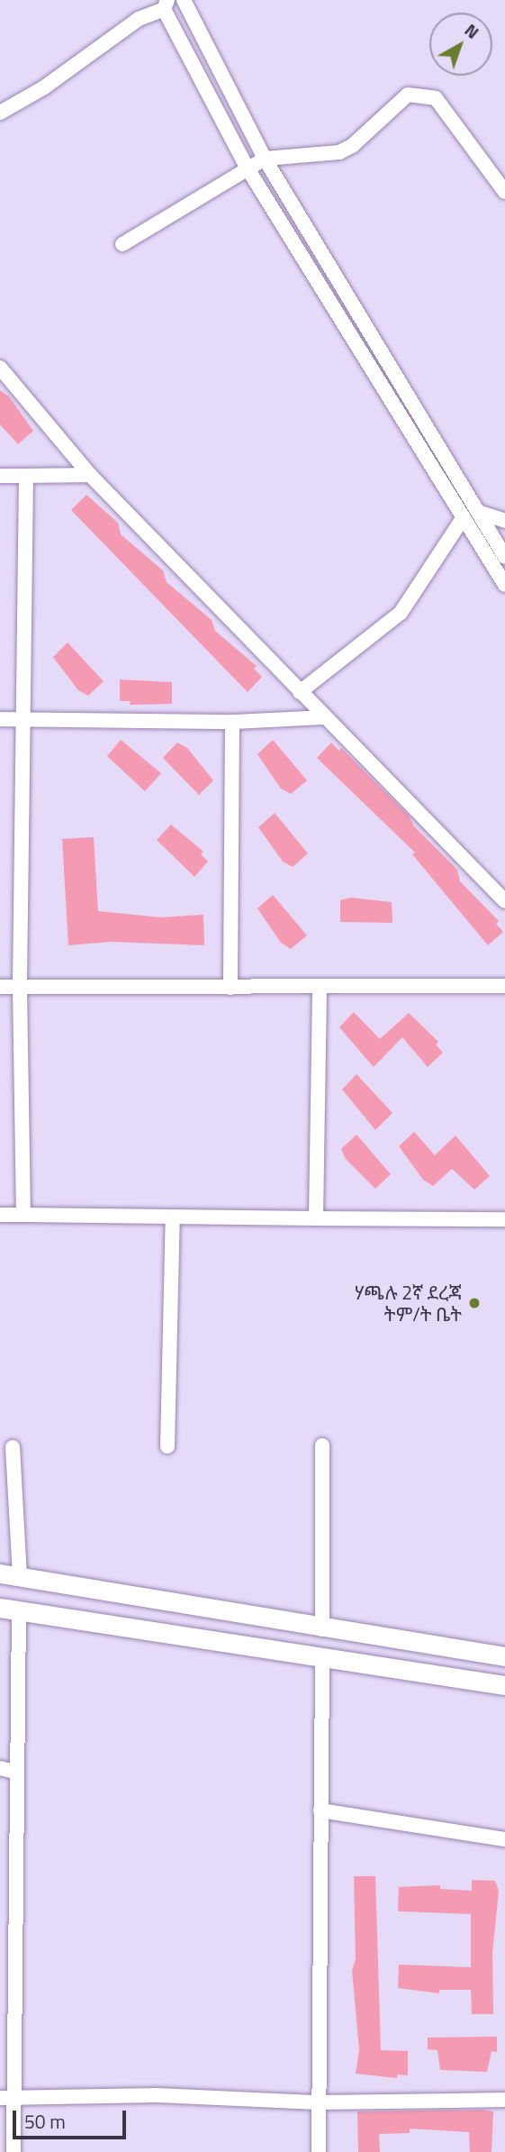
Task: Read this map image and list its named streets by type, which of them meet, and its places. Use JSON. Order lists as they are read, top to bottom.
{
  "places": ["ሃጫሉ 2ኛ ደረጃ ትም/ት ቤት"],
  "scale_bar": "50 m",
  "north": "top right"
}
